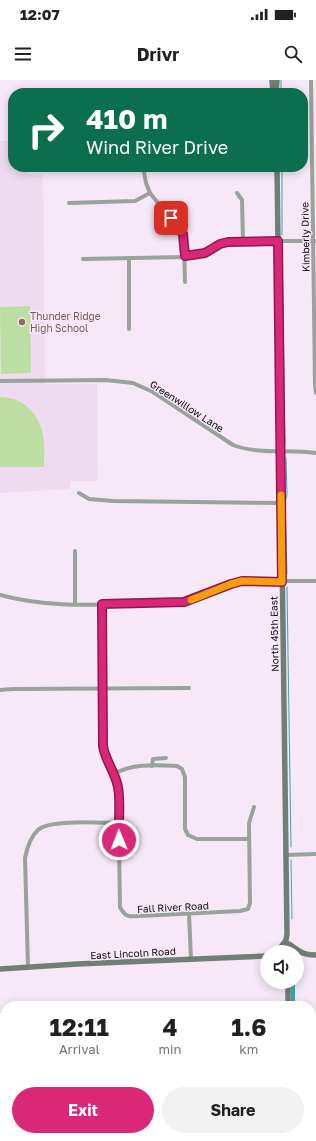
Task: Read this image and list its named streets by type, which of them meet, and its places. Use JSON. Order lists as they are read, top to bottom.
{
  "streets": {
    "main road": ["North 45th East", "East Lincoln Road"],
    "street": ["Kimberly Drive", "Greenwillow Lane", "Fall River Road"]
  },
  "crossings": [
    ["Greenwillow Lane", "North 45th East"]
  ],
  "places": ["Thunder Ridge High School"],
  "page": {
    "status": "12:07",
    "header": "Drivr",
    "turn": ["410 m", "Wind River Drive"],
    "eta": [
      "12:11",
      "Arrival",
      "4",
      "min",
      "1.6",
      "km"
    ],
    "buttons": ["Exit", "Share"]
  }
}
